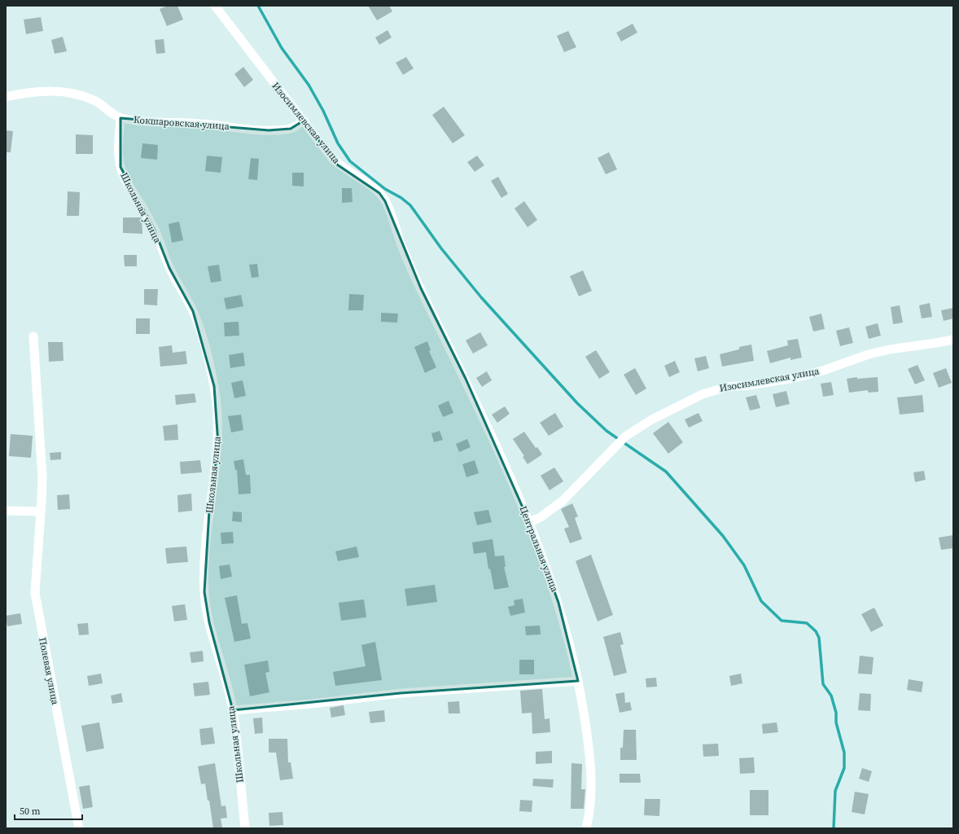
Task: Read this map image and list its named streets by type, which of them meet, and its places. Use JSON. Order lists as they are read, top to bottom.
{
  "streets": {
    "street": [
      "Кокшаровская улица",
      "Изосимлевская улица",
      "Школьная улица",
      "Центральная улица",
      "Полевая улица"
    ]
  },
  "crossings": [
    ["Кокшаровская улица", "Изосимлевская улица"],
    ["Кокшаровская улица", "Школьная улица"],
    ["Изосимлевская улица", "Центральная улица"]
  ],
  "scale_bar": "50 m"
}
